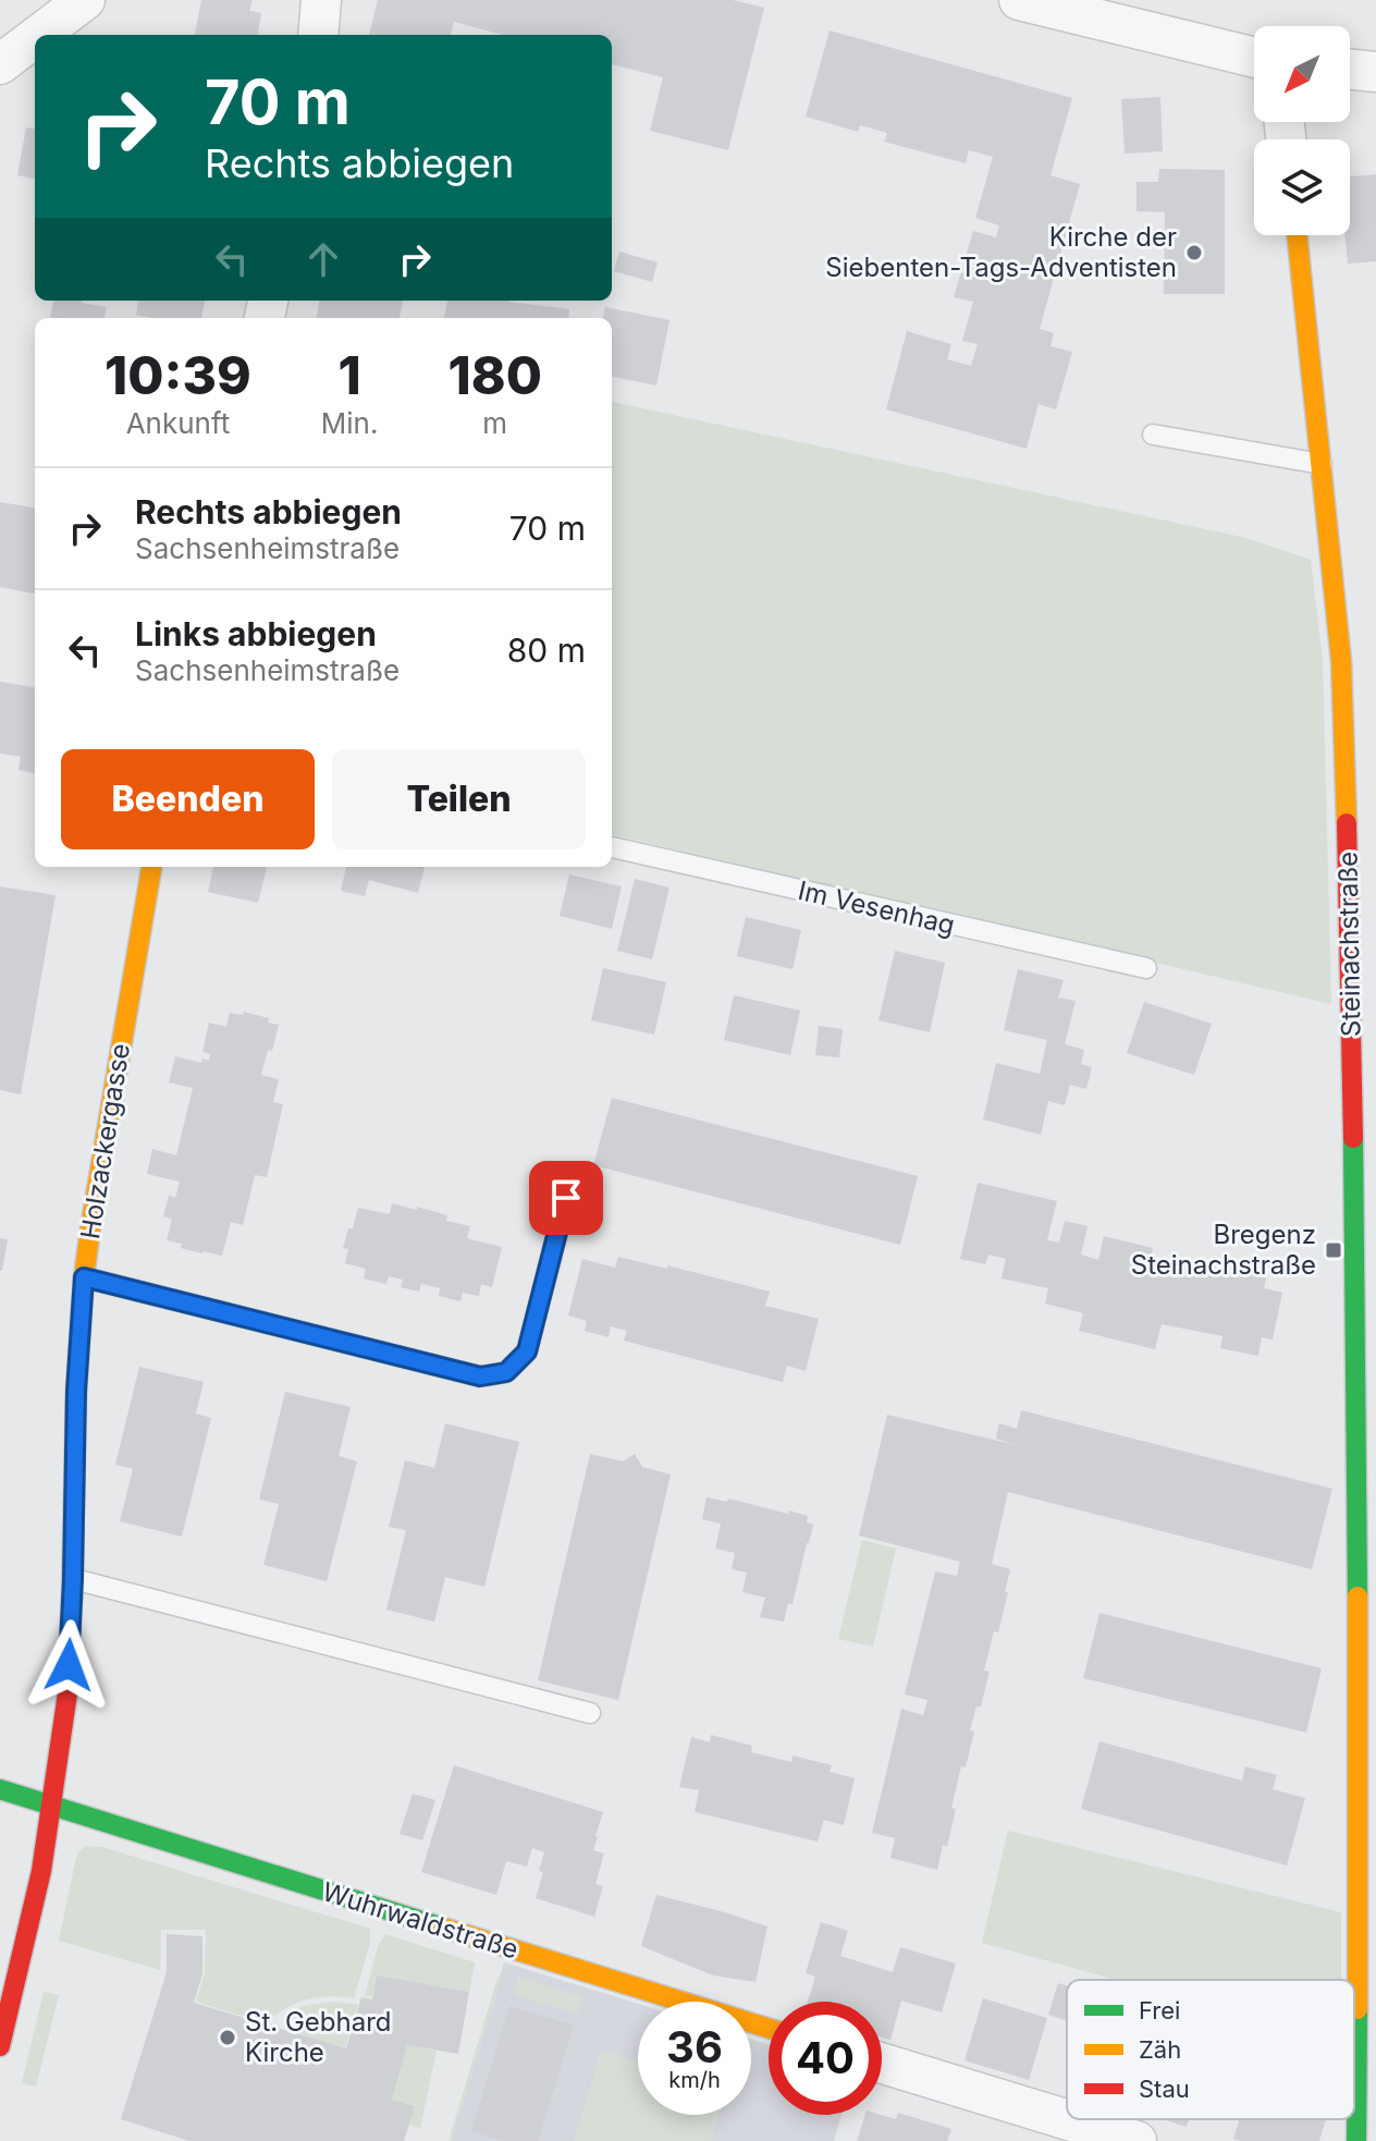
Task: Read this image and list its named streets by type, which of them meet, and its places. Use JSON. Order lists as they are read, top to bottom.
{
  "streets": {
    "street": ["Steinachstraße", "Holzackergasse", "Wuhrwaldstraße"],
    "lane": ["Im Vesenhag"]
  },
  "crossings": [
    ["Holzackergasse", "Wuhrwaldstraße"]
  ],
  "places": {
    "other": ["Kirche der Siebenten-Tags-Adventisten", "St. Gebhard Kirche"],
    "transit": ["Bregenz Steinachstraße"]
  },
  "legend": ["Frei", "Zäh", "Stau"],
  "north": "bottom left",
  "page": {
    "turn": ["70 m", "Rechts abbiegen"],
    "eta": [
      "10:39",
      "Ankunft",
      "1",
      "Min.",
      "180",
      "m"
    ],
    "list": [
      {
        "name": "Rechts abbiegen",
        "note": "Sachsenheimstraße",
        "value": "70 m"
      },
      {
        "name": "Links abbiegen",
        "note": "Sachsenheimstraße",
        "value": "80 m"
      }
    ],
    "buttons": ["Beenden", "Teilen"],
    "speed": "36 km/h",
    "limit": "40"
  }
}
